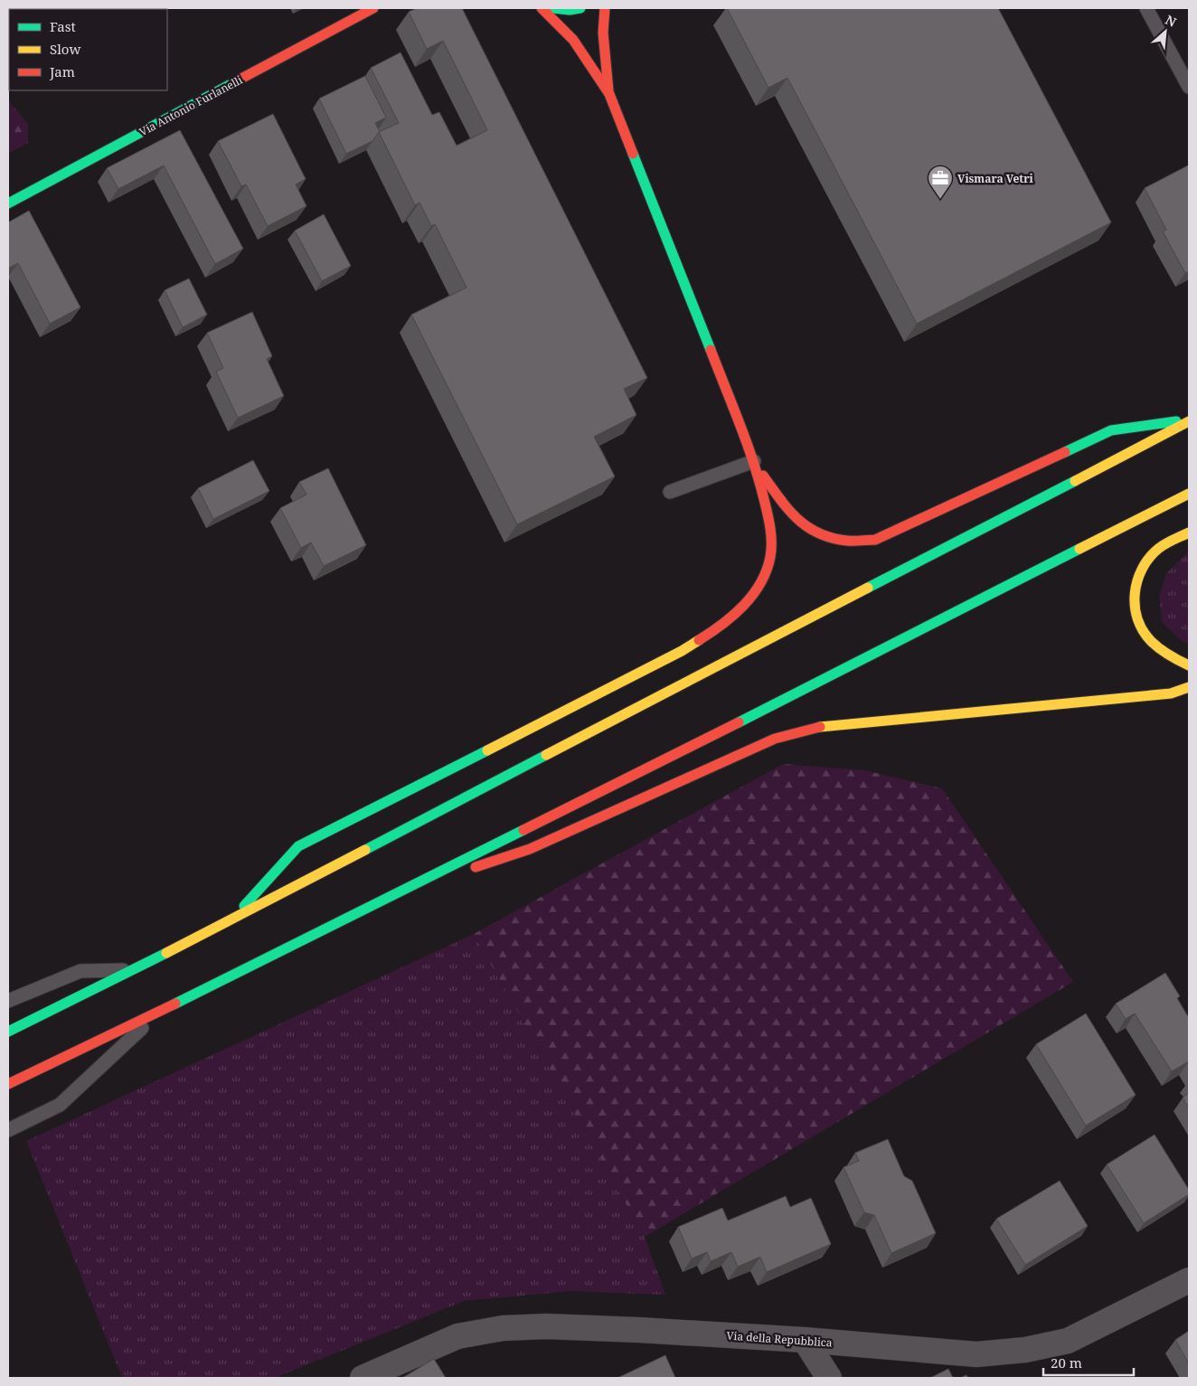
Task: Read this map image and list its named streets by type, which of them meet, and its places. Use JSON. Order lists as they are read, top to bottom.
{
  "streets": {
    "main road": ["Via Antonio Furlanelli"],
    "street": ["Via della Repubblica"]
  },
  "places": {
    "office": ["Vismara Vetri"]
  },
  "legend": ["Fast", "Slow", "Jam"],
  "scale_bar": "20 m",
  "north": "top right"
}
